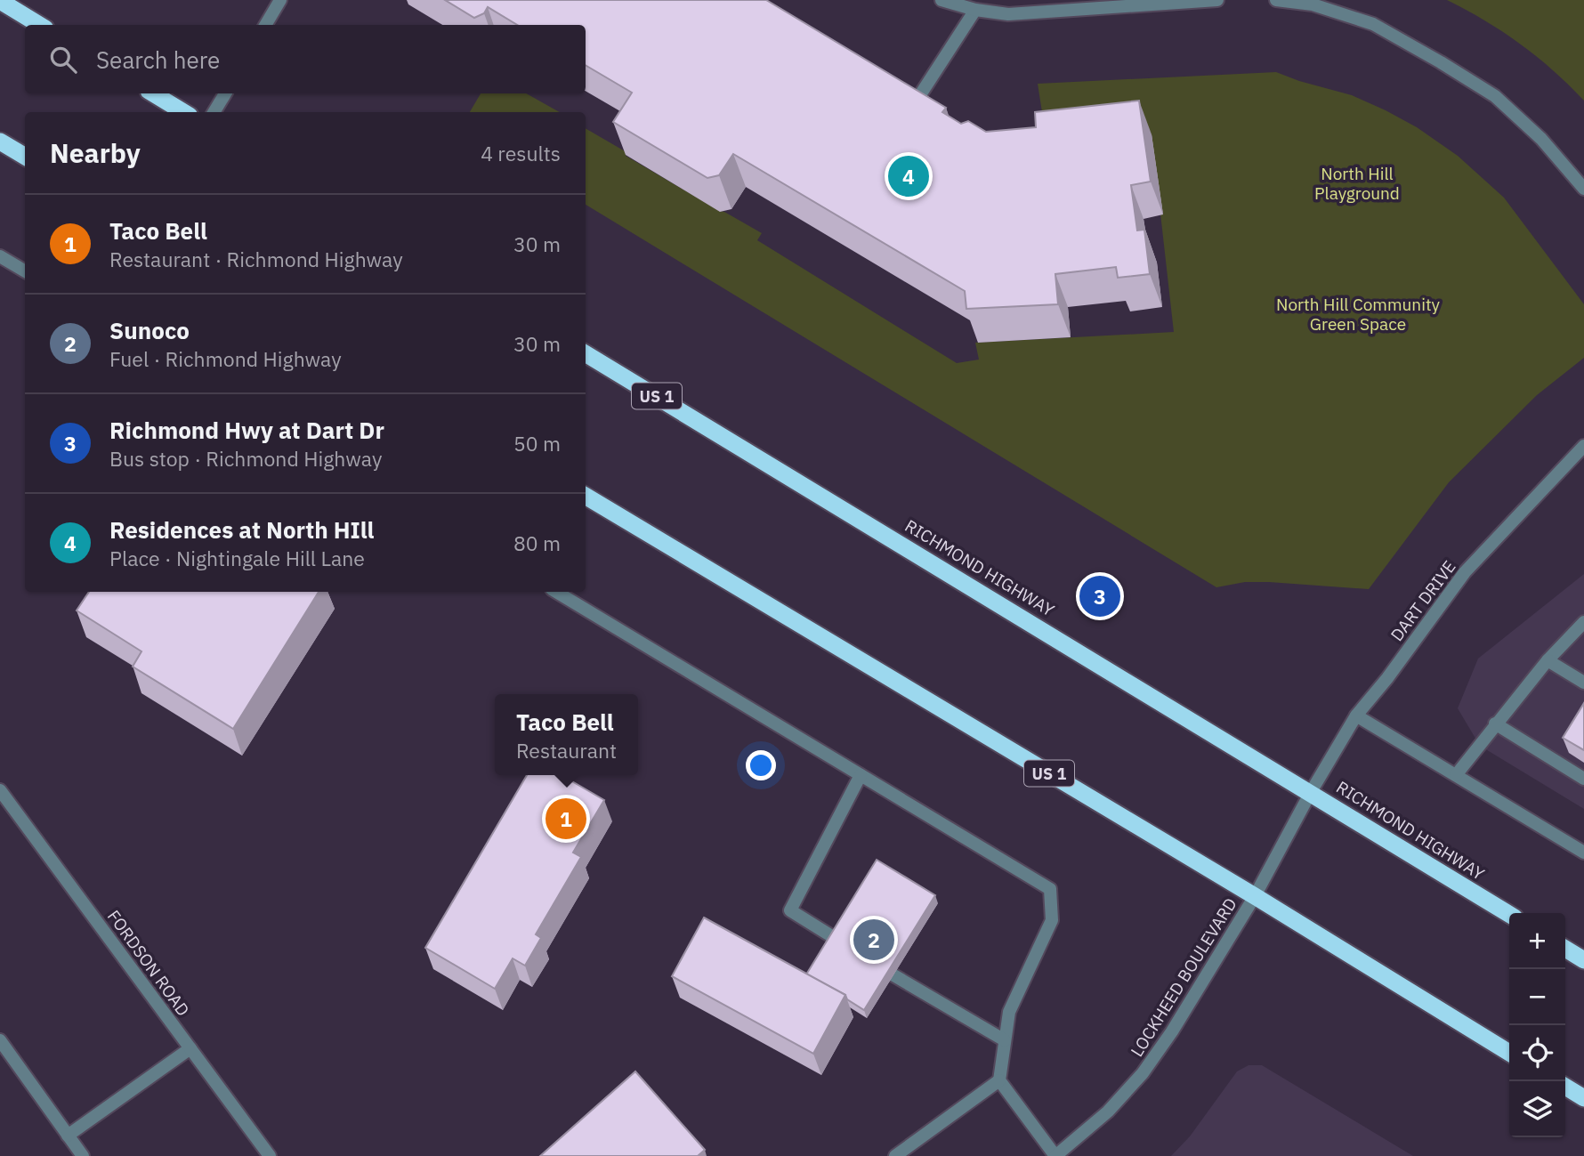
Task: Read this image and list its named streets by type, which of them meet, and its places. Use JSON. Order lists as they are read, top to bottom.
{
  "streets": {
    "highway": ["US 1", "RICHMOND HIGHWAY"],
    "street": ["DART DRIVE", "FORDSON ROAD", "LOCKHEED BOULEVARD"]
  },
  "crossings": [
    ["US 1", "LOCKHEED BOULEVARD"],
    ["RICHMOND HIGHWAY", "DART DRIVE"],
    ["RICHMOND HIGHWAY", "LOCKHEED BOULEVARD"],
    ["DART DRIVE", "LOCKHEED BOULEVARD"]
  ],
  "parks": ["North Hill Playground", "North Hill Community Green Space"],
  "page": {
    "search": "Search here",
    "heading": ["Nearby", "4 results"],
    "pins": [
      "4",
      "3",
      "1",
      "2"
    ],
    "list": [
      {
        "mark": "1",
        "name": "Taco Bell",
        "note": "Restaurant · Richmond Highway",
        "value": "30 m"
      },
      {
        "mark": "2",
        "name": "Sunoco",
        "note": "Fuel · Richmond Highway",
        "value": "30 m"
      },
      {
        "mark": "3",
        "name": "Richmond Hwy at Dart Dr",
        "note": "Bus stop · Richmond Highway",
        "value": "50 m"
      },
      {
        "mark": "4",
        "name": "Residences at North HIll",
        "note": "Place · Nightingale Hill Lane",
        "value": "80 m"
      }
    ],
    "popup": ["Taco Bell", "Restaurant"],
    "map_buttons": ["+", "−"]
  }
}
